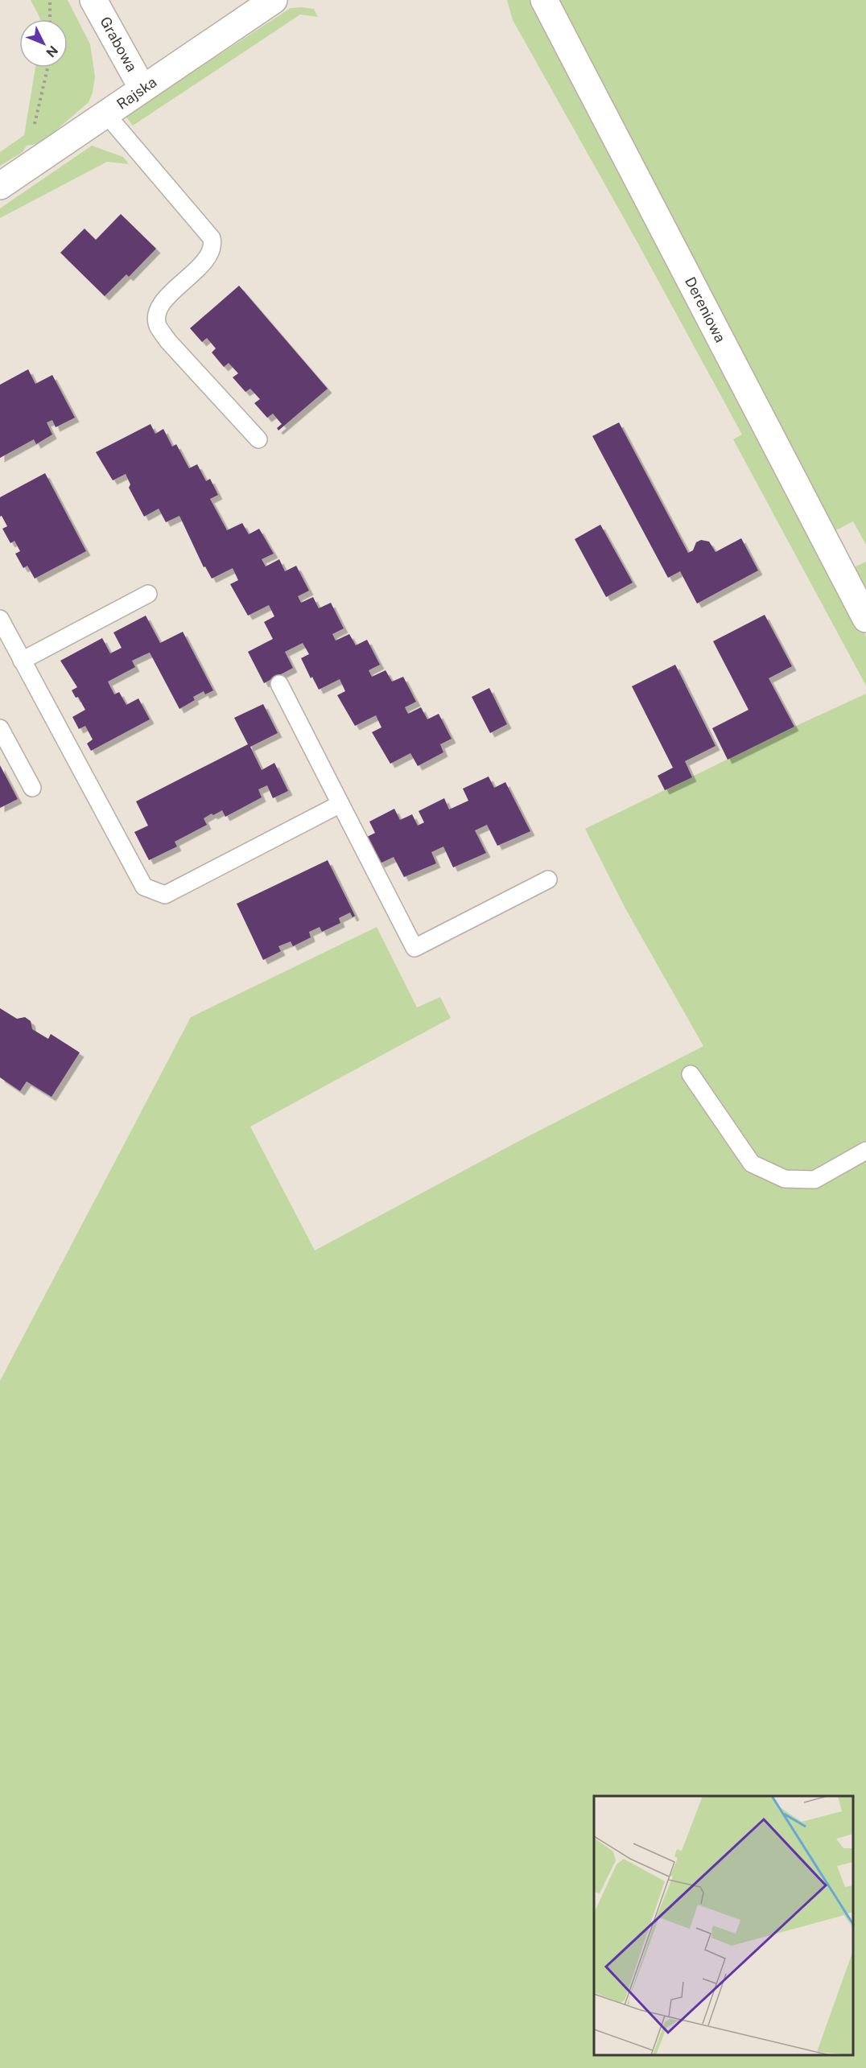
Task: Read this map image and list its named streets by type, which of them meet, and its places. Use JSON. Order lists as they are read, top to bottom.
{
  "streets": {
    "street": ["Grabowa", "Rajska", "Dereniowa"]
  },
  "crossings": [
    ["Grabowa", "Rajska"]
  ],
  "north": "bottom right"
}
